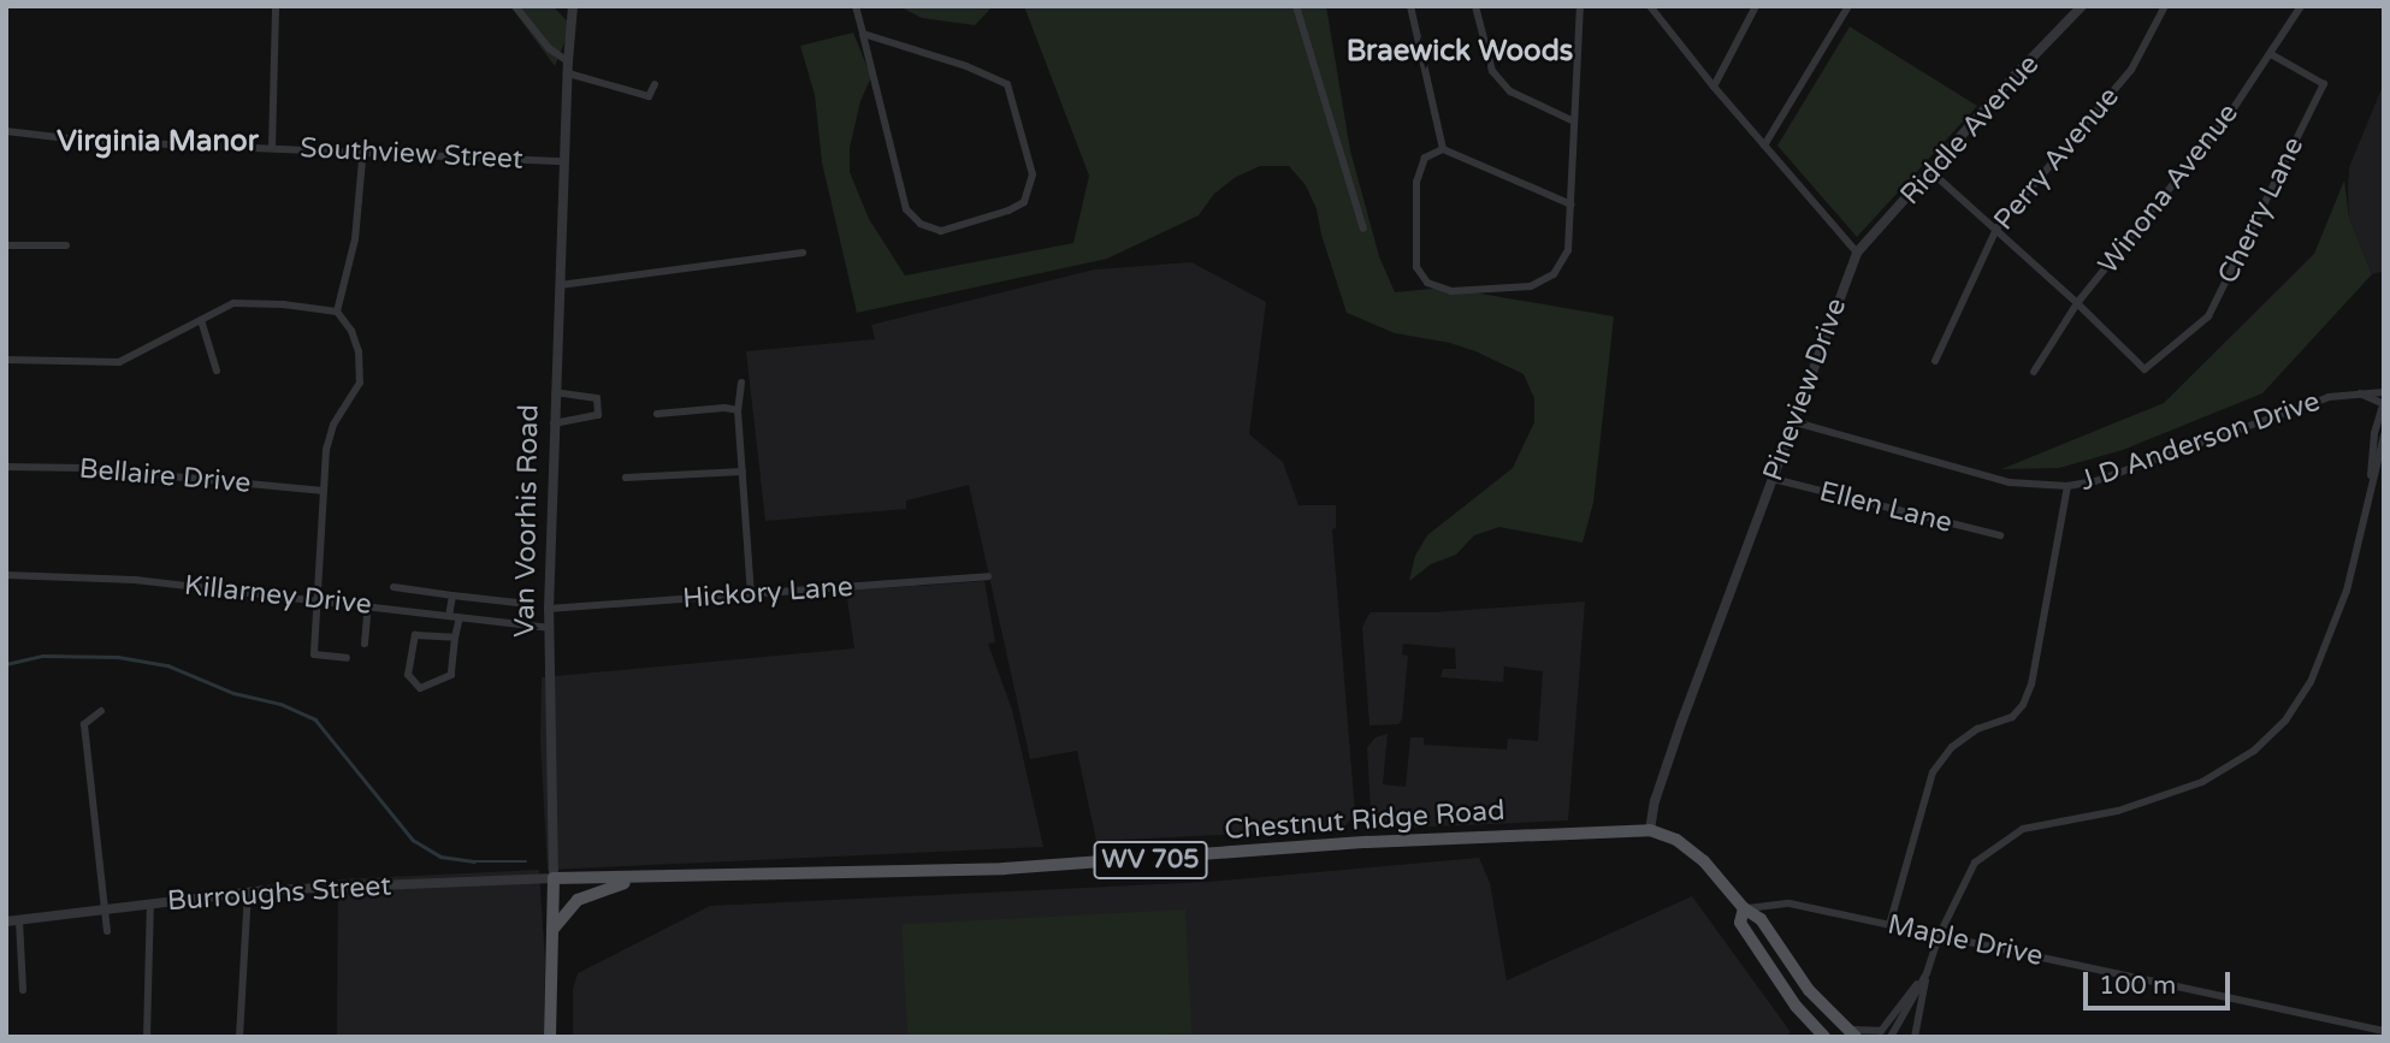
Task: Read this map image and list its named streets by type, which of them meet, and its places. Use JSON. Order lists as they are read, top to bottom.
{
  "streets": {
    "main road": ["Van Voorhis Road", "Chestnut Ridge Road", "WV 705"],
    "street": [
      "Riddle Avenue",
      "Southview Street",
      "Perry Avenue",
      "Winona Avenue",
      "Cherry Lane",
      "Pineview Drive",
      "J D Anderson Drive",
      "Bellaire Drive",
      "Ellen Lane",
      "Hickory Lane",
      "Killarney Drive",
      "Burroughs Street",
      "Maple Drive"
    ]
  },
  "crossings": [
    ["Riddle Avenue", "Pineview Drive"],
    ["Southview Street", "Van Voorhis Road"],
    ["Winona Avenue", "Cherry Lane"],
    ["Pineview Drive", "J D Anderson Drive"],
    ["Pineview Drive", "Ellen Lane"],
    ["Pineview Drive", "Chestnut Ridge Road"],
    ["Van Voorhis Road", "Hickory Lane"],
    ["Van Voorhis Road", "Killarney Drive"],
    ["Van Voorhis Road", "Chestnut Ridge Road"],
    ["Van Voorhis Road", "Burroughs Street"],
    ["Chestnut Ridge Road", "Burroughs Street"],
    ["Chestnut Ridge Road", "Maple Drive"]
  ],
  "districts": ["Braewick Woods", "Virginia Manor"],
  "scale_bar": "100 m"
}
